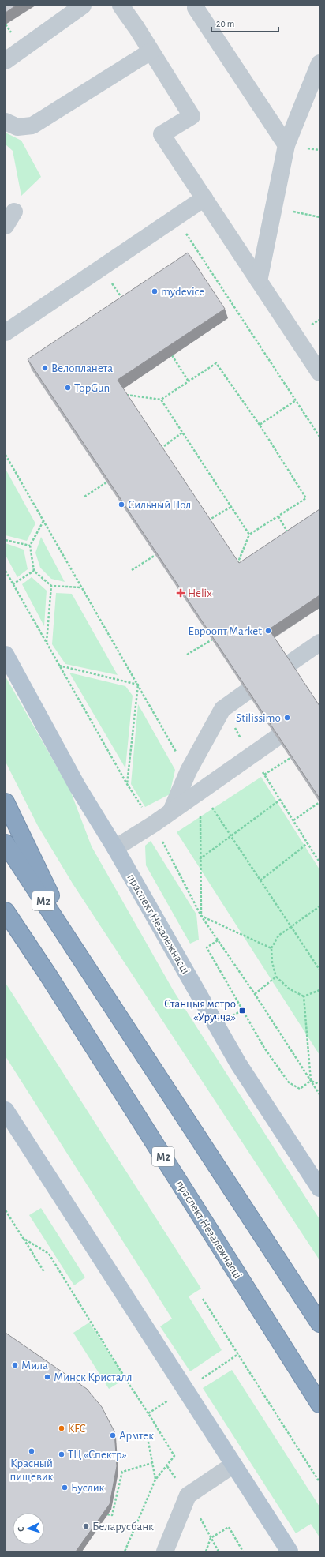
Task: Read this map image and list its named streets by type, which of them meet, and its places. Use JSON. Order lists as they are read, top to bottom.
{
  "streets": {
    "highway": ["М2", "праспект Незалежнасці"]
  },
  "places": {
    "other": [
      "mydevice",
      "Велопланета",
      "TopGun",
      "Сильный Пол",
      "Евроопт Market",
      "Stilissimo",
      "Мила",
      "Минск Кристалл",
      "KFC",
      "Армтек",
      "Красный пищевик",
      "ТЦ «Спектр»",
      "Буслик",
      "Беларусбанк"
    ],
    "health": ["Helix"],
    "transit": ["Станцыя метро «Уручча»"]
  },
  "scale_bar": "20 m",
  "north": "left"
}
